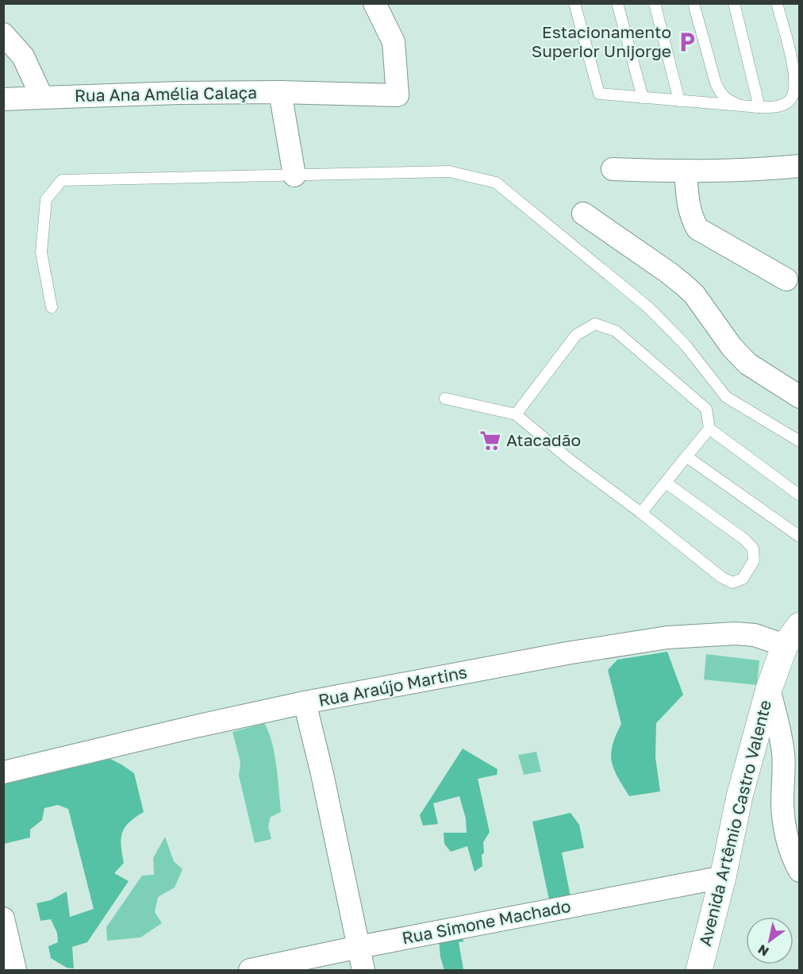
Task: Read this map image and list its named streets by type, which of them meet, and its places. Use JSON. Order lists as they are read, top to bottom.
{
  "streets": {
    "main road": ["Avenida Artêmio Castro Valente"],
    "street": ["Rua Ana Amélia Calaça", "Rua Araújo Martins", "Rua Simone Machado"]
  },
  "crossings": [
    ["Rua Araújo Martins", "Avenida Artêmio Castro Valente"],
    ["Avenida Artêmio Castro Valente", "Rua Simone Machado"]
  ],
  "places": {
    "parking": ["Estacionamento Superior Unijorge"],
    "supermarket": ["Atacadão"]
  },
  "north": "bottom left"
}
